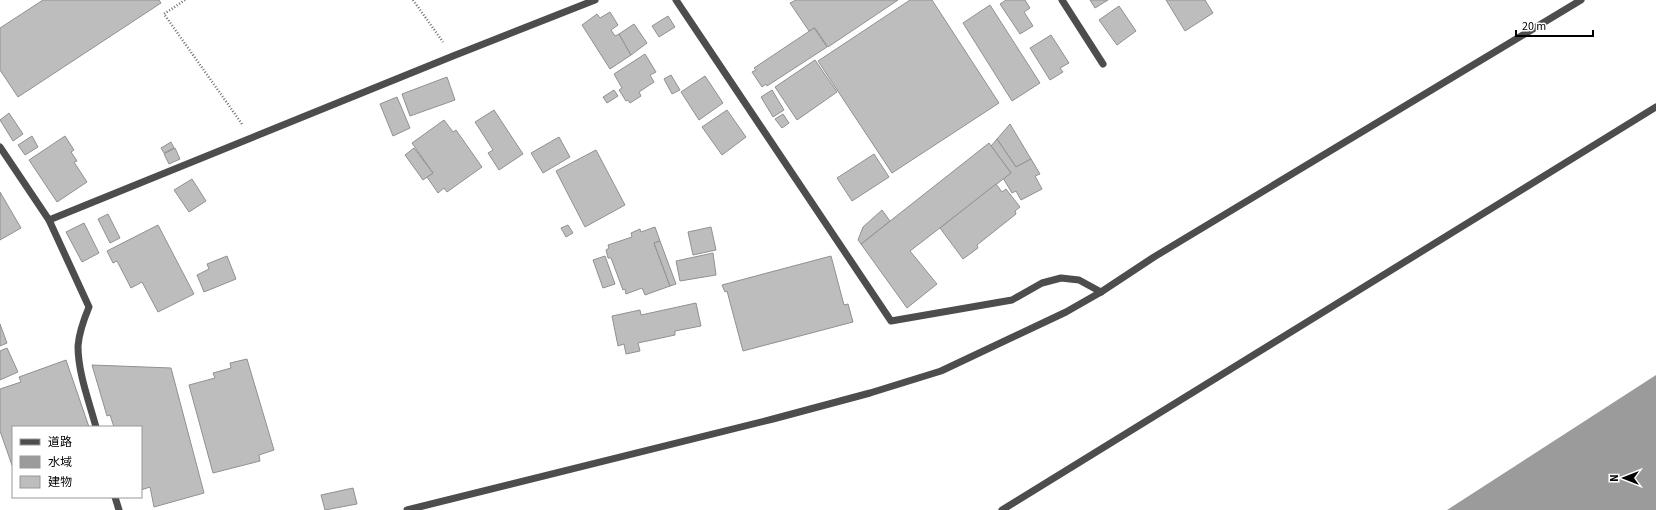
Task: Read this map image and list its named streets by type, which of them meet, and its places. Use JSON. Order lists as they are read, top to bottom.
{
  "legend": ["道路", "水域", "建物"],
  "scale_bar": "20 m",
  "north": "left"
}
